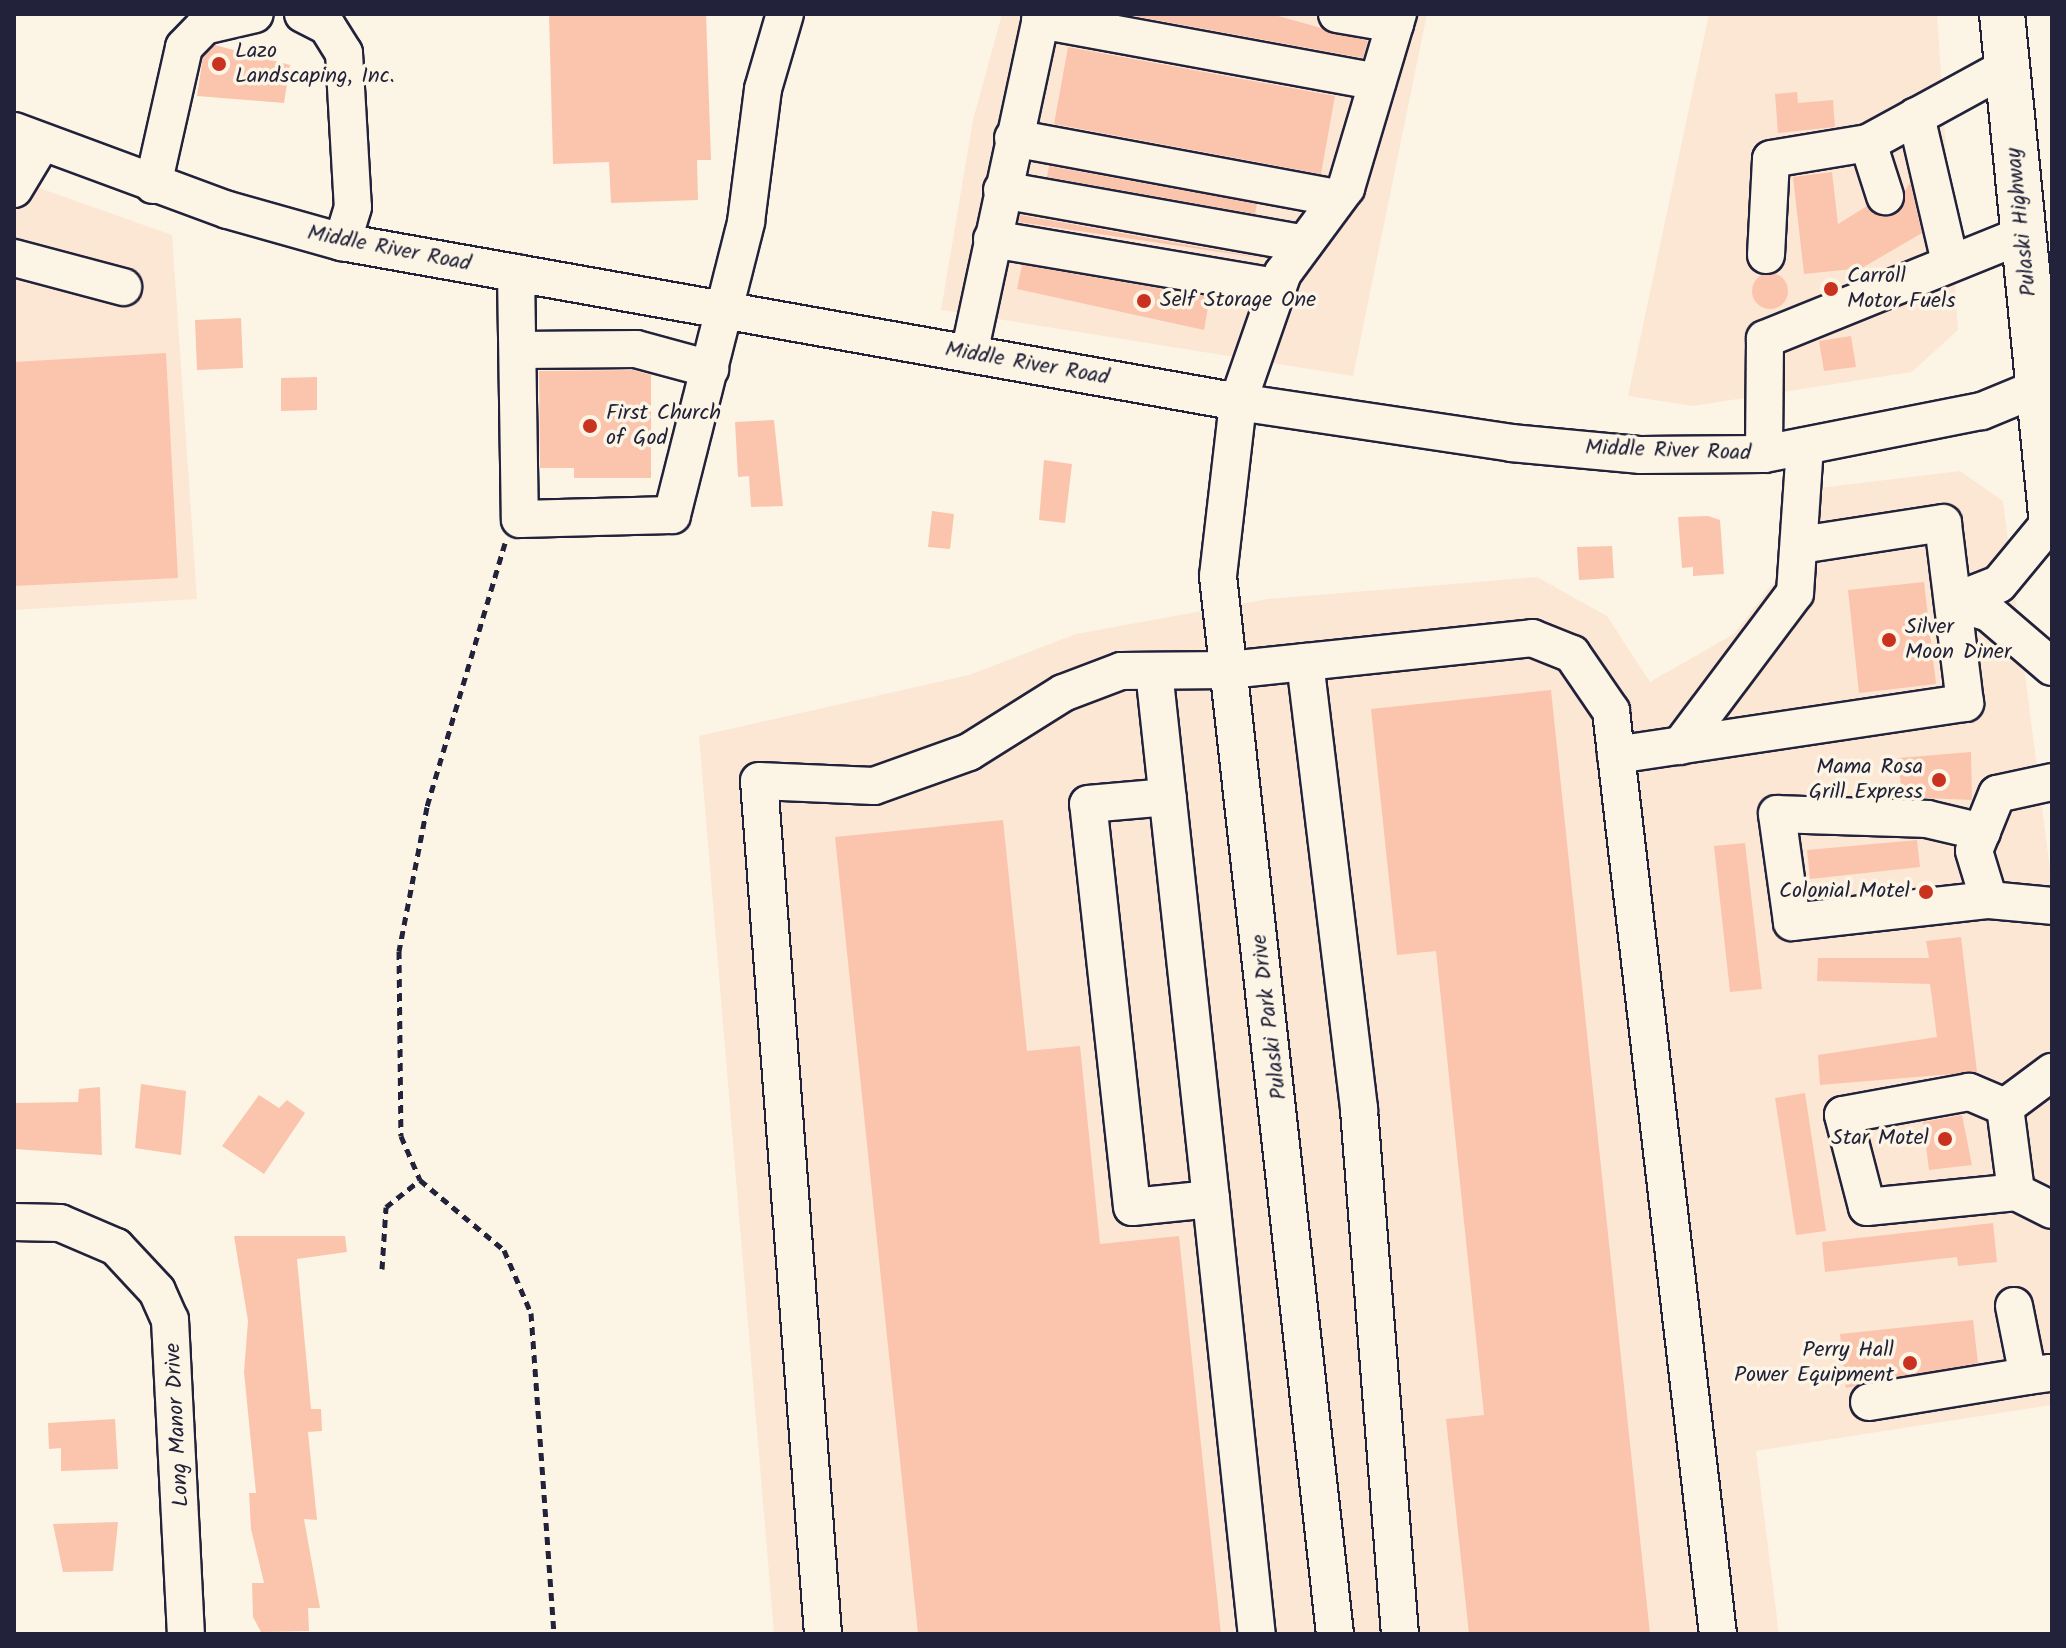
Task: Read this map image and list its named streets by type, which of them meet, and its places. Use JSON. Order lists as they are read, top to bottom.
{
  "streets": {
    "highway": ["Pulaski Highway"],
    "street": ["Middle River Road", "Pulaski Park Drive", "Long Manor Drive"]
  },
  "crossings": [
    ["Pulaski Highway", "Middle River Road"],
    ["Middle River Road", "Pulaski Park Drive"]
  ],
  "places": [
    "Lazo Landscaping, Inc.",
    "Carroll Motor Fuels",
    "Self Storage One",
    "First Church of God",
    "Silver Moon Diner",
    "Mama Rosa Grill Express",
    "Colonial Motel",
    "Star Motel",
    "Perry Hall Power Equipment"
  ]
}
